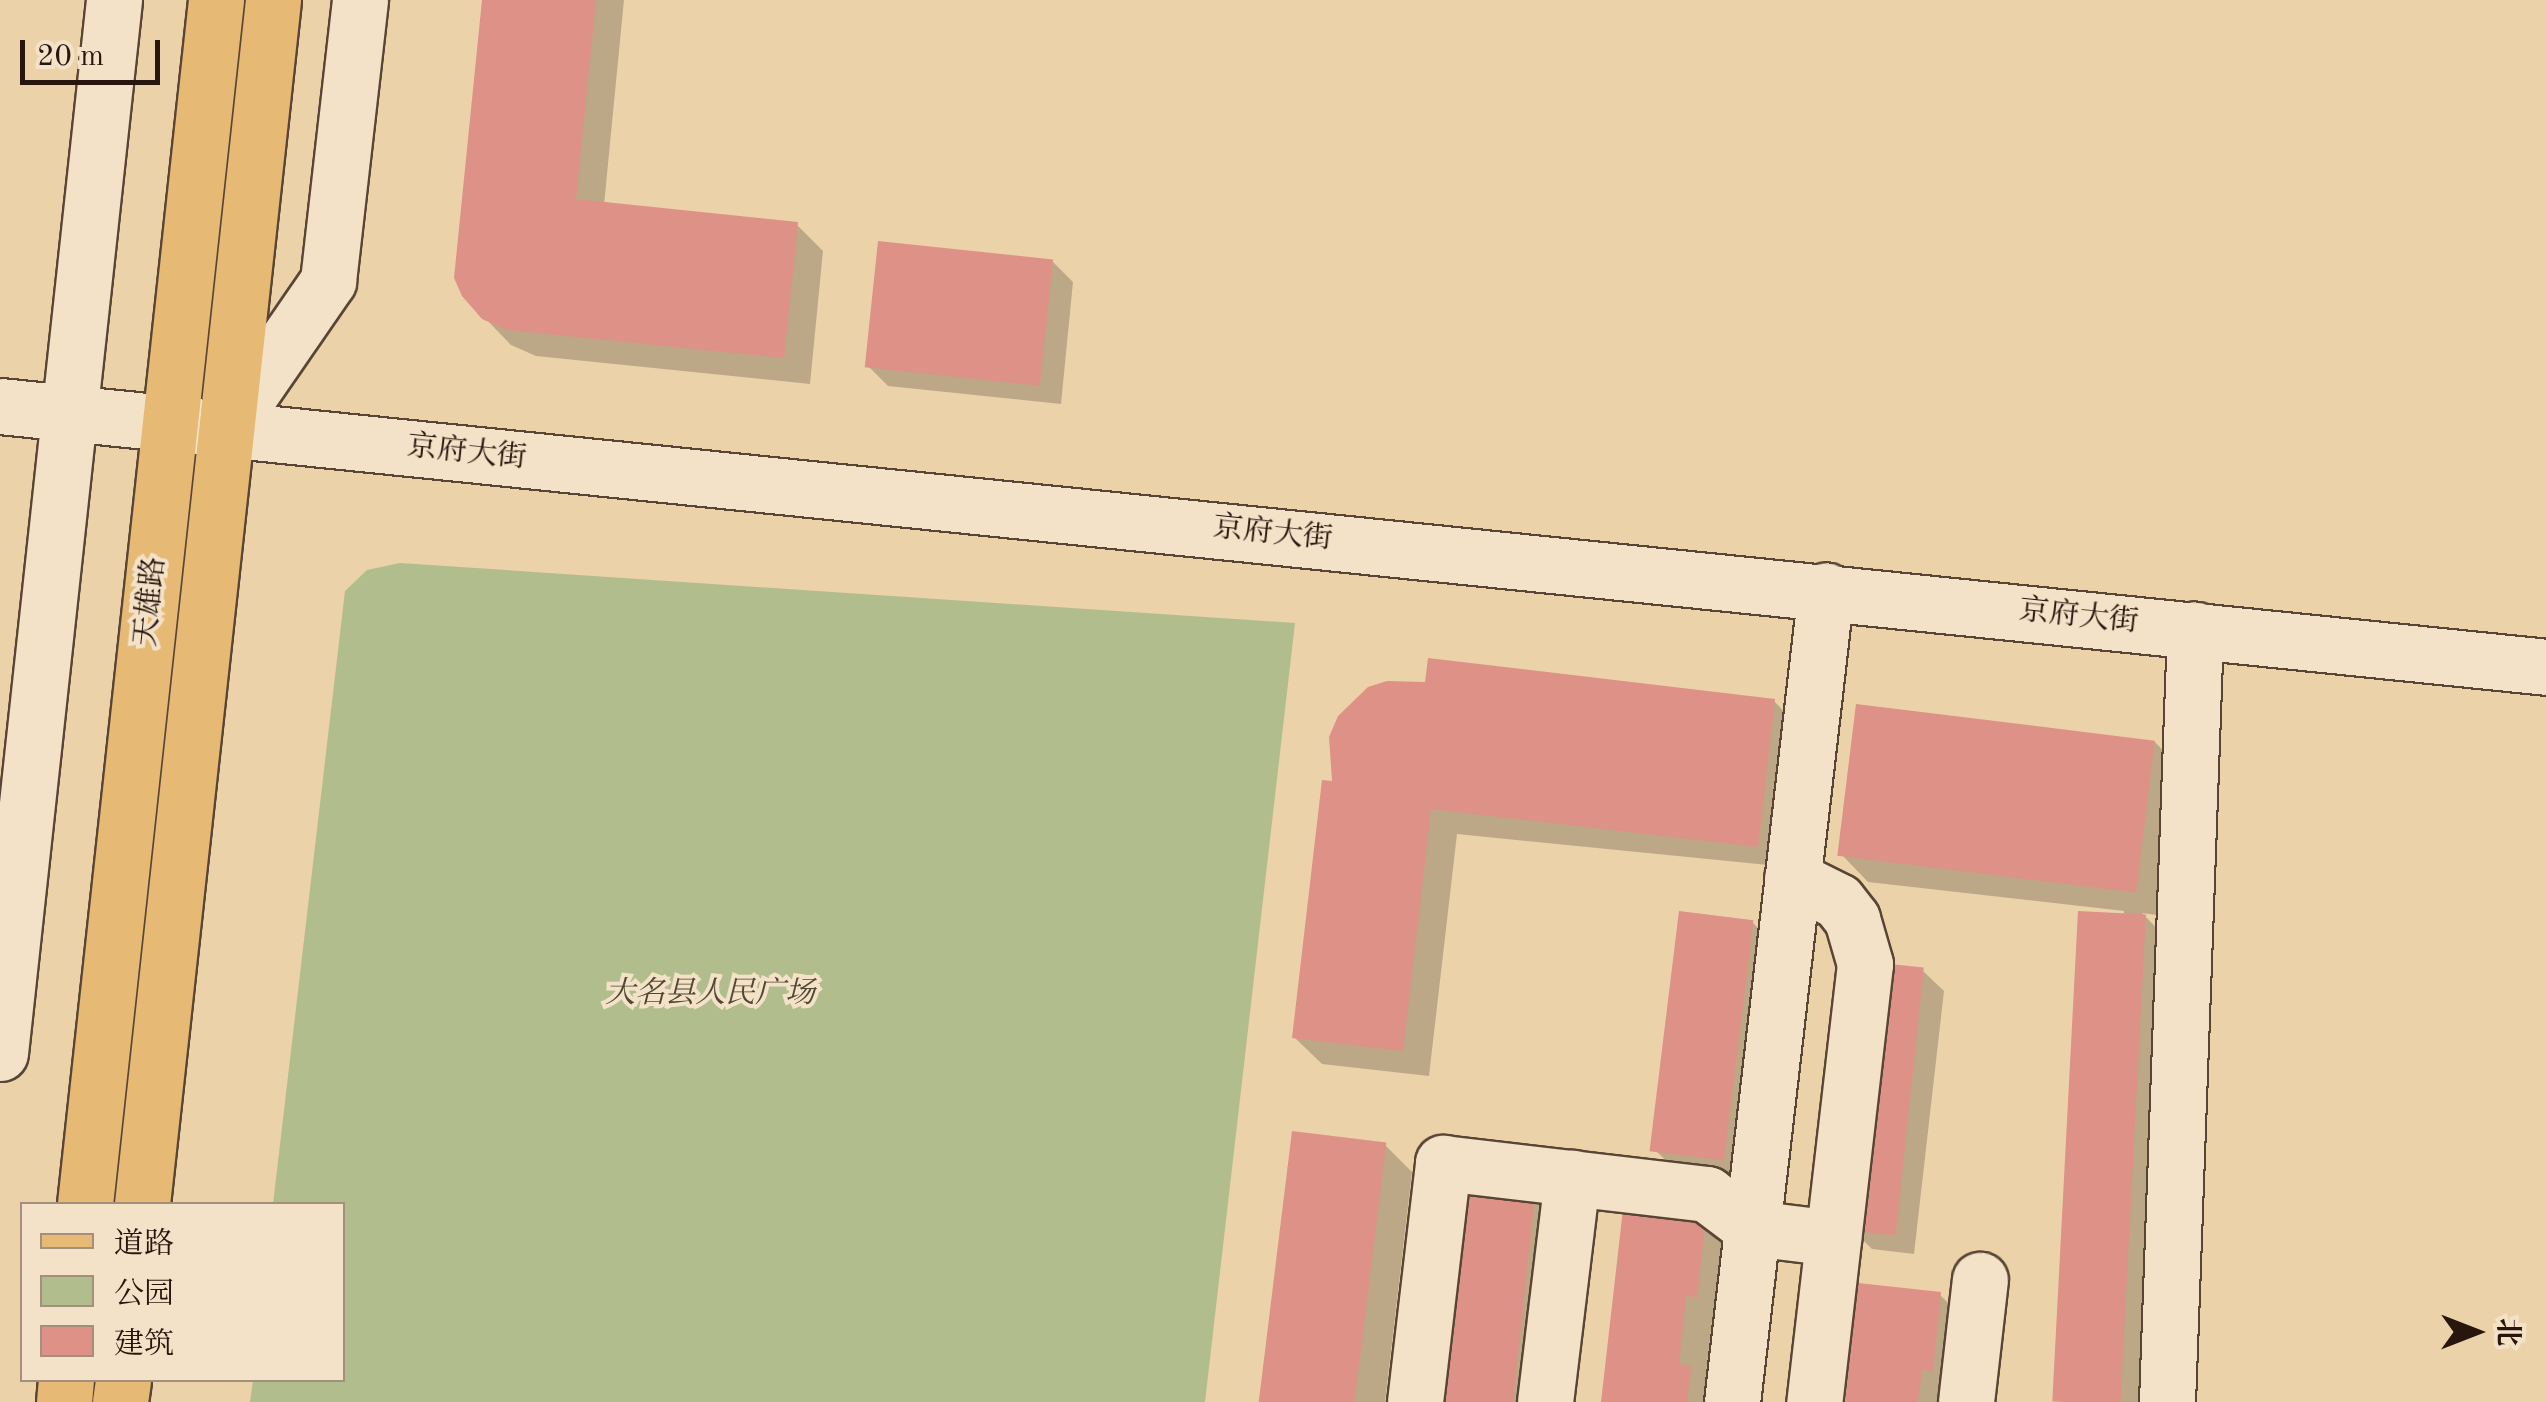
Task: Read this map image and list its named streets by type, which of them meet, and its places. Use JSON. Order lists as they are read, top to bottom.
{
  "streets": {
    "main road": ["天雄路"],
    "street": ["京府大街"]
  },
  "crossings": [
    ["京府大街", "天雄路"]
  ],
  "parks": ["大名县人民广场"],
  "legend": ["道路", "公园", "建筑"],
  "scale_bar": "20 m",
  "north": "right"
}
